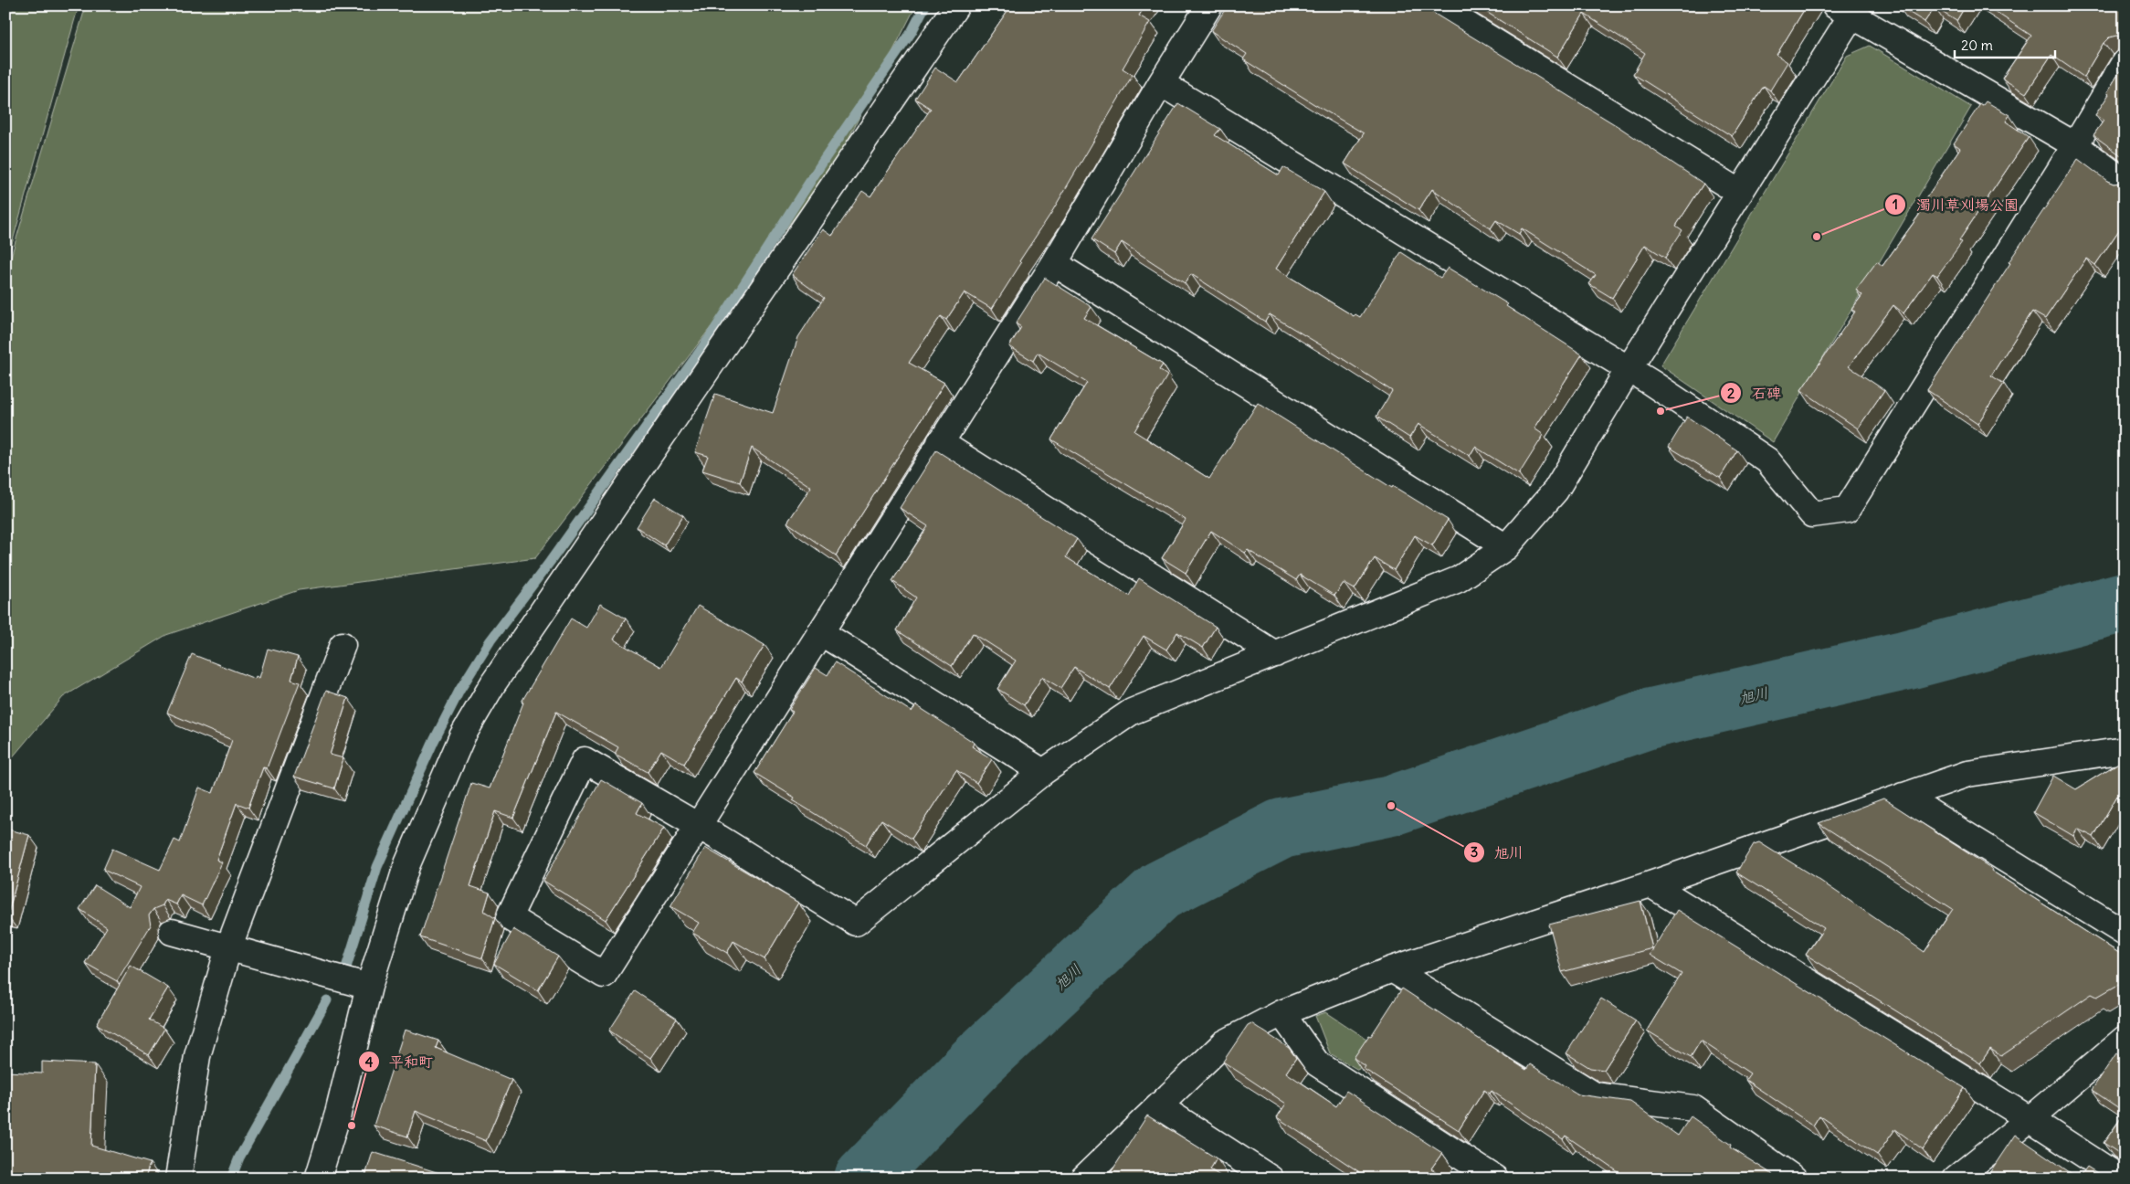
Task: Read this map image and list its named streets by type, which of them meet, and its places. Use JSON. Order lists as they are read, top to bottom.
{
  "water": ["旭川"],
  "places": [
    "濁川草刈場公園",
    "石碑",
    "旭川",
    "平和町"
  ],
  "scale_bar": "20 m"
}
